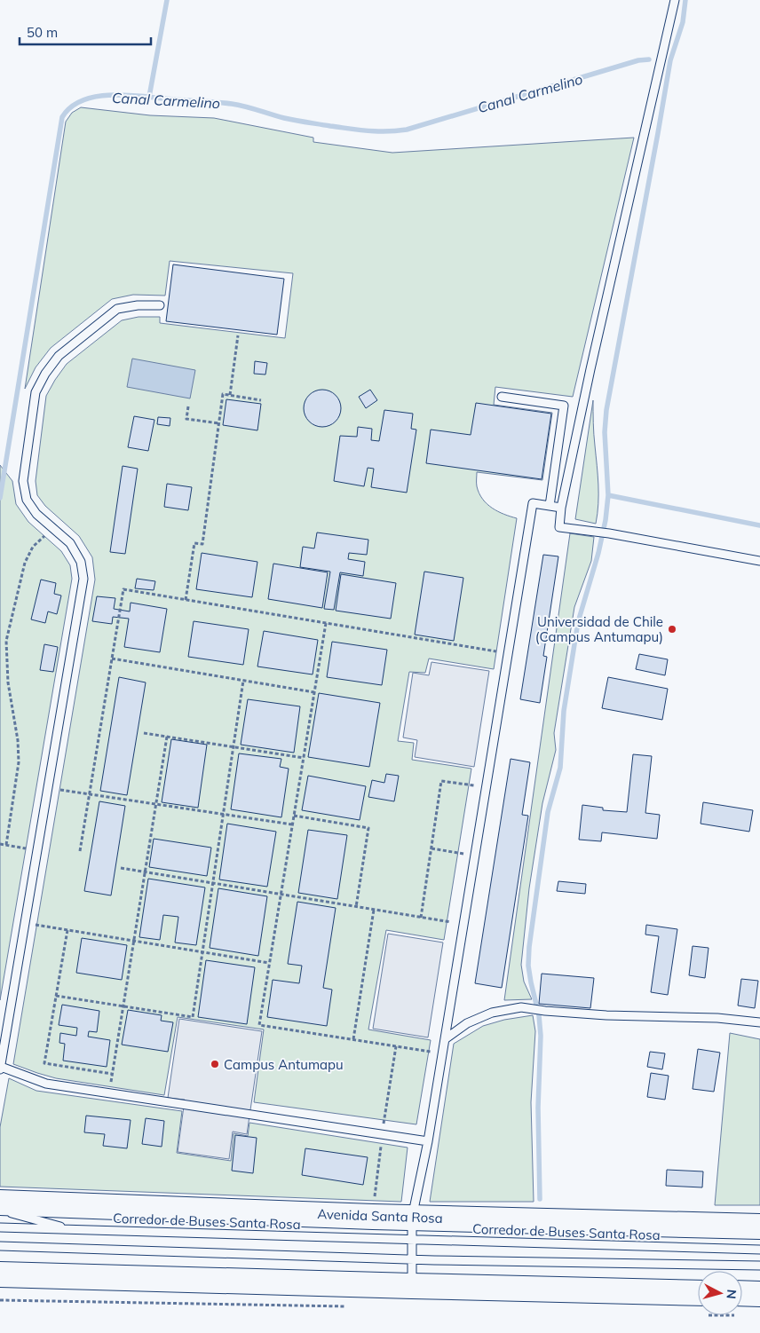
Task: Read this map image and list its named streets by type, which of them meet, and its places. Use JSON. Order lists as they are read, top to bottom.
{
  "streets": {
    "main road": ["Avenida Santa Rosa"],
    "lane": ["Corredor de Buses Santa Rosa"]
  },
  "crossings": [
    ["Avenida Santa Rosa", "Corredor de Buses Santa Rosa"]
  ],
  "water": ["Canal Carmelino"],
  "places": ["Universidad de Chile (Campus Antumapu)", "Campus Antumapu"],
  "scale_bar": "50 m",
  "north": "right"
}
